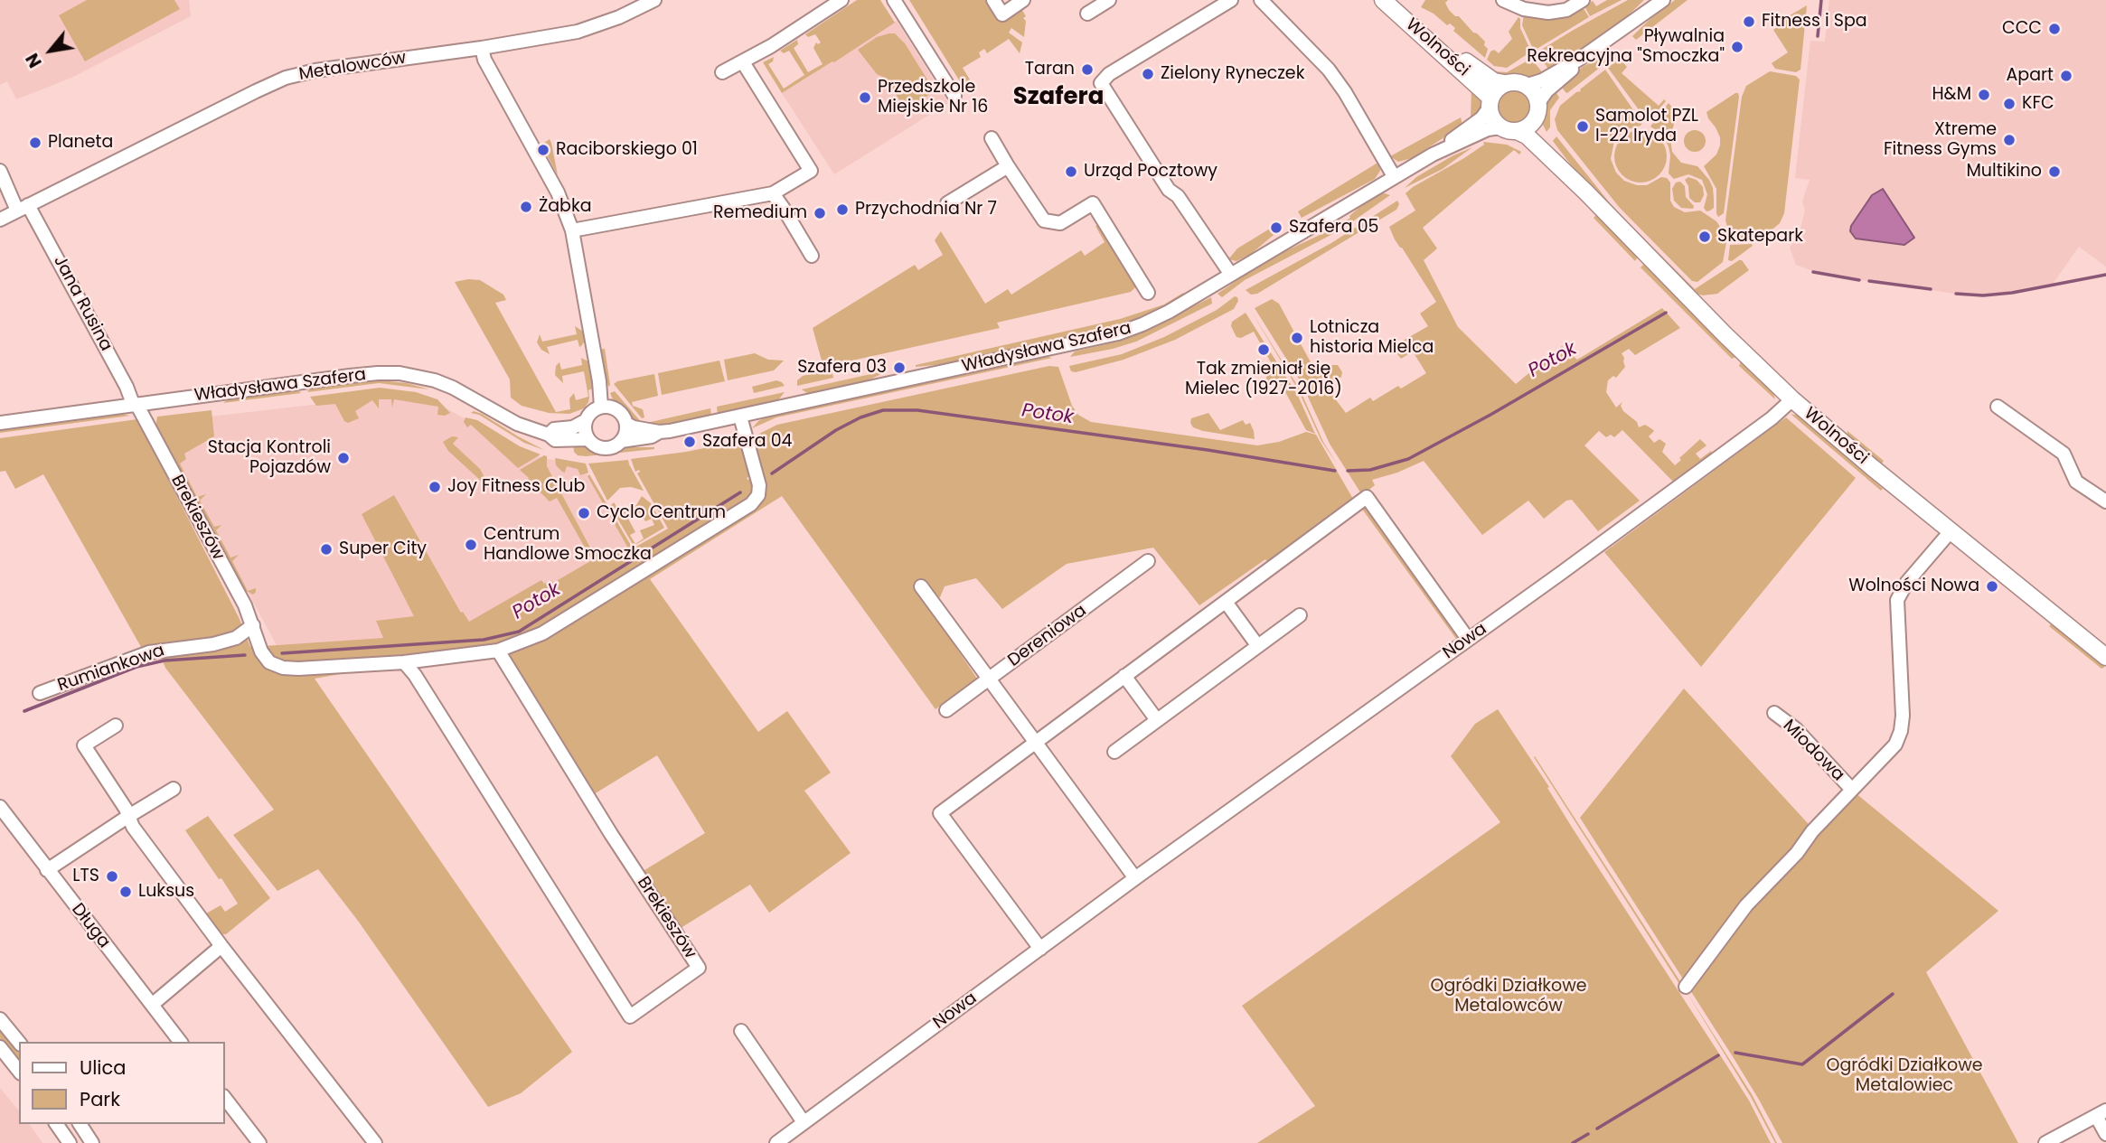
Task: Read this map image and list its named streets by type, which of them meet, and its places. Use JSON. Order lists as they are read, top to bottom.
{
  "streets": {
    "main road": ["Wolności"],
    "street": [
      "Metalowców",
      "Jana Rusina",
      "Władysława Szafera",
      "Brekieszów",
      "Dereniowa",
      "Nowa",
      "Rumiankowa",
      "Miodowa",
      "Długa"
    ]
  },
  "crossings": [
    ["Wolności", "Władysława Szafera"],
    ["Wolności", "Nowa"],
    ["Metalowców", "Jana Rusina"],
    ["Jana Rusina", "Władysława Szafera"],
    ["Jana Rusina", "Brekieszów"],
    ["Władysława Szafera", "Brekieszów"],
    ["Brekieszów", "Rumiankowa"]
  ],
  "districts": ["Szafera"],
  "water": ["Potok"],
  "parks": ["Ogródki Działkowe Metalowców", "Ogródki Działkowe Metalowiec"],
  "places": [
    "Fitness i Spa",
    "CCC",
    "Pływalnia Rekreacyjna \"Smoczka\"",
    "Taran",
    "Zielony Ryneczek",
    "Apart",
    "H&M",
    "Przedszkole Miejskie Nr 16",
    "KFC",
    "Samolot PZL I-22 Iryda",
    "Xtreme Fitness Gyms",
    "Planeta",
    "Raciborskiego 01",
    "Urząd Pocztowy",
    "Multikino",
    "Żabka",
    "Przychodnia Nr 7",
    "Remedium",
    "Szafera 05",
    "Skatepark",
    "Lotnicza historia Mielca",
    "Tak zmieniał się Mielec (1927-2016)",
    "Szafera 03",
    "Szafera 04",
    "Stacja Kontroli Pojazdów",
    "Joy Fitness Club",
    "Cyclo Centrum",
    "Centrum Handlowe Smoczka",
    "Super City",
    "Wolności Nowa",
    "LTS",
    "Luksus"
  ],
  "legend": ["Ulica", "Park"],
  "north": "bottom left"
}
